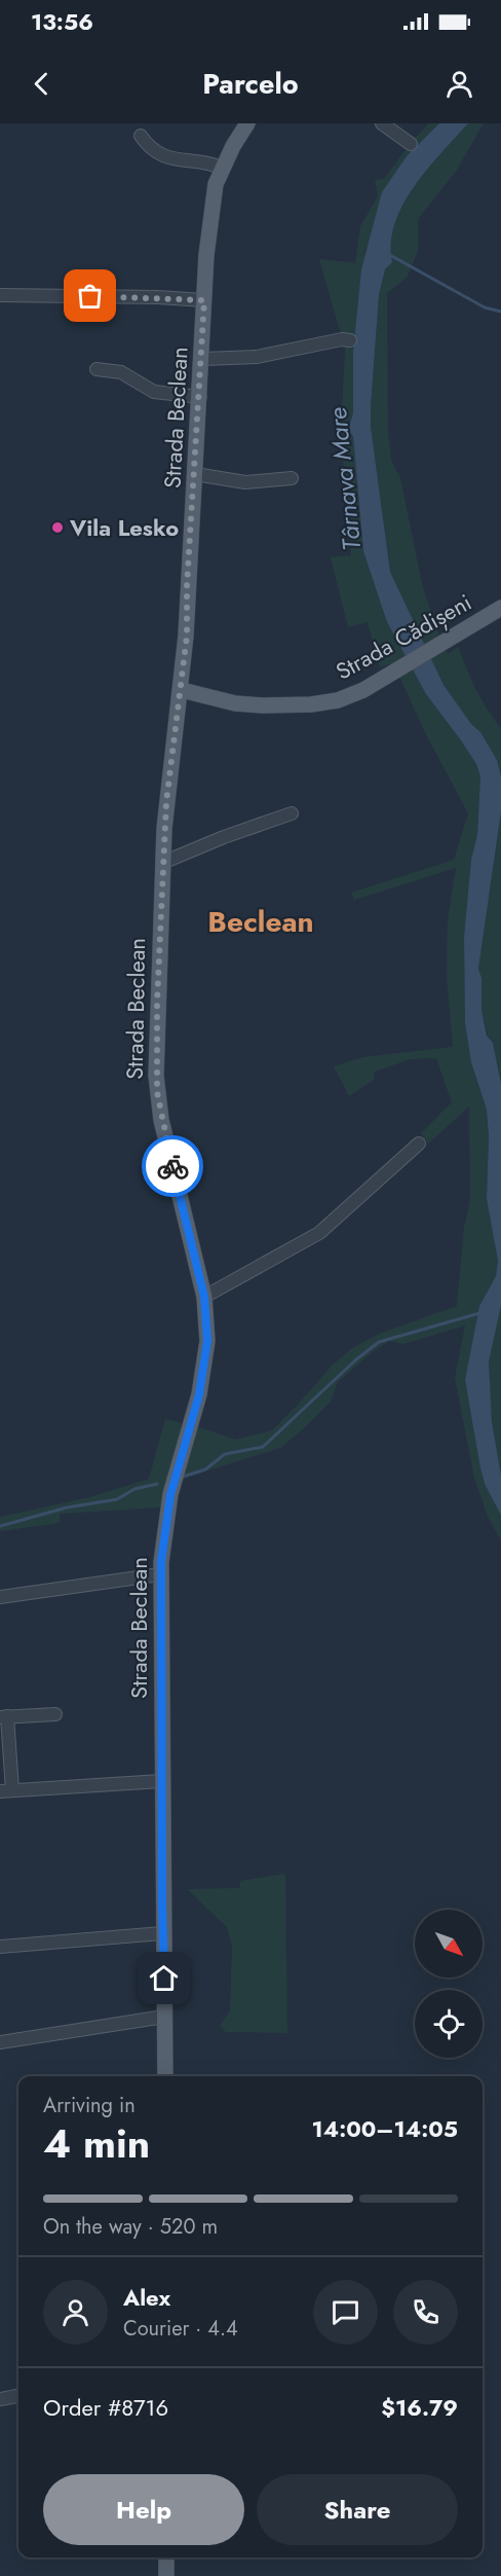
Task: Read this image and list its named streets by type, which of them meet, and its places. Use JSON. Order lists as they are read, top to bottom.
{
  "streets": {
    "main road": ["Strada Beclean", "Strada Cădișeni"]
  },
  "crossings": [
    ["Strada Beclean", "Strada Cădișeni"]
  ],
  "districts": ["Beclean"],
  "water": ["Târnava Mare"],
  "places": ["Vila Lesko"],
  "north": "bottom right",
  "page": {
    "status": "13:56",
    "header": "Parcelo",
    "heading": ["4 min", "Arriving in", "14:00–14:05"],
    "panel": [
      "Alex",
      "Courier · 4.4",
      "Order #8716",
      "$16.79"
    ],
    "bar": "On the way · 520 m",
    "buttons": ["Help", "Share"]
  }
}
